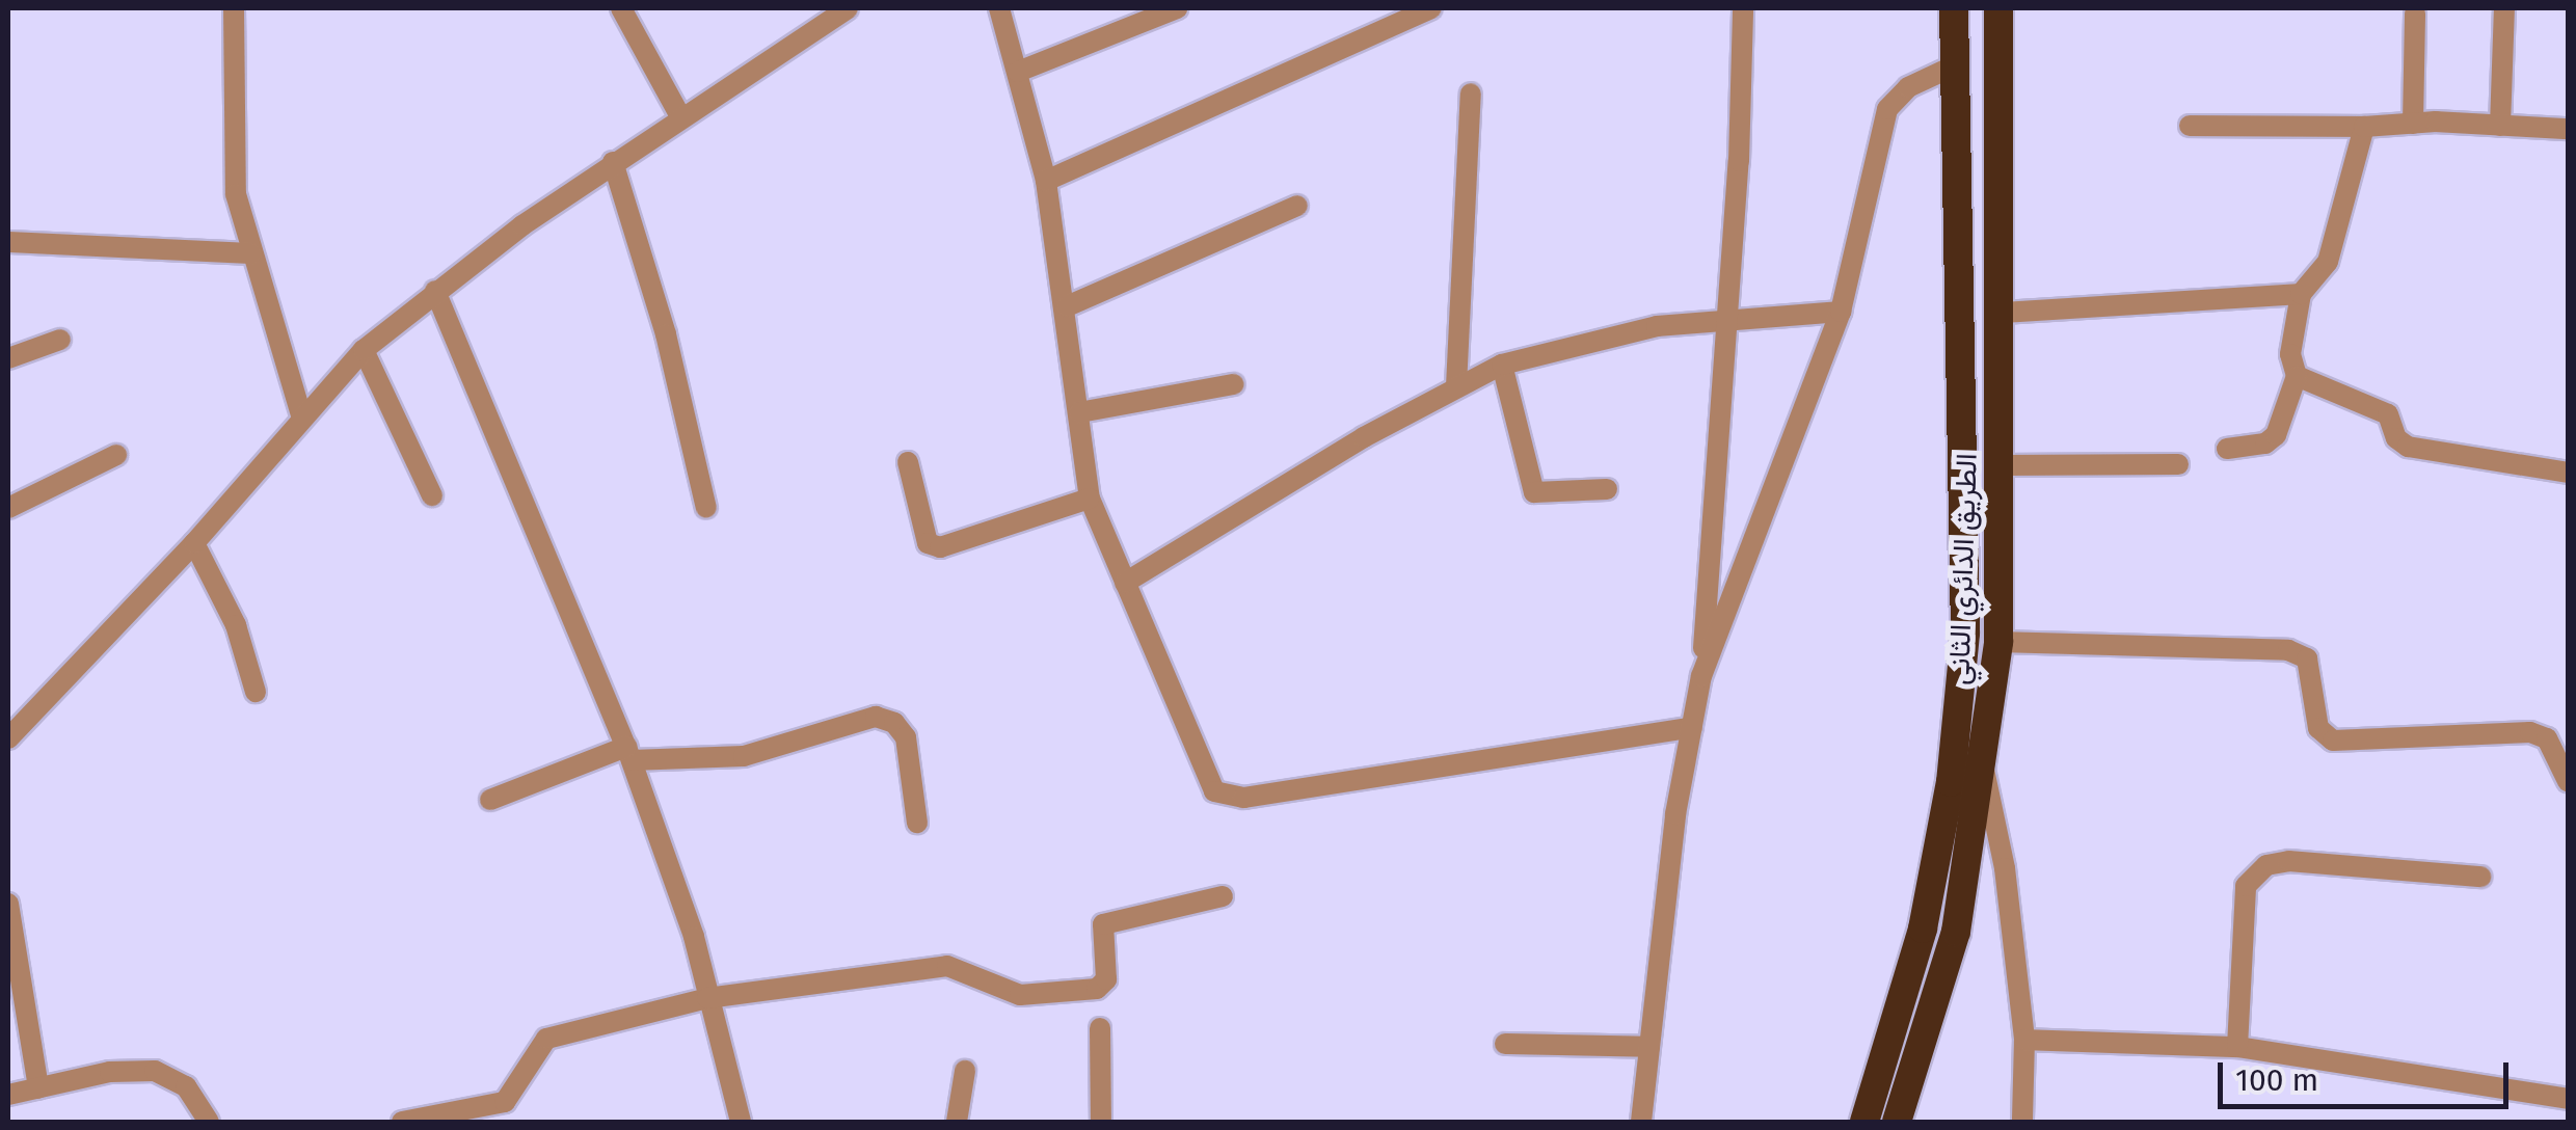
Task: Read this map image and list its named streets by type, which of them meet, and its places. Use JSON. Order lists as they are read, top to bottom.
{
  "streets": {
    "highway": ["الطريق الدائري الثاني"]
  },
  "scale_bar": "100 m"
}
